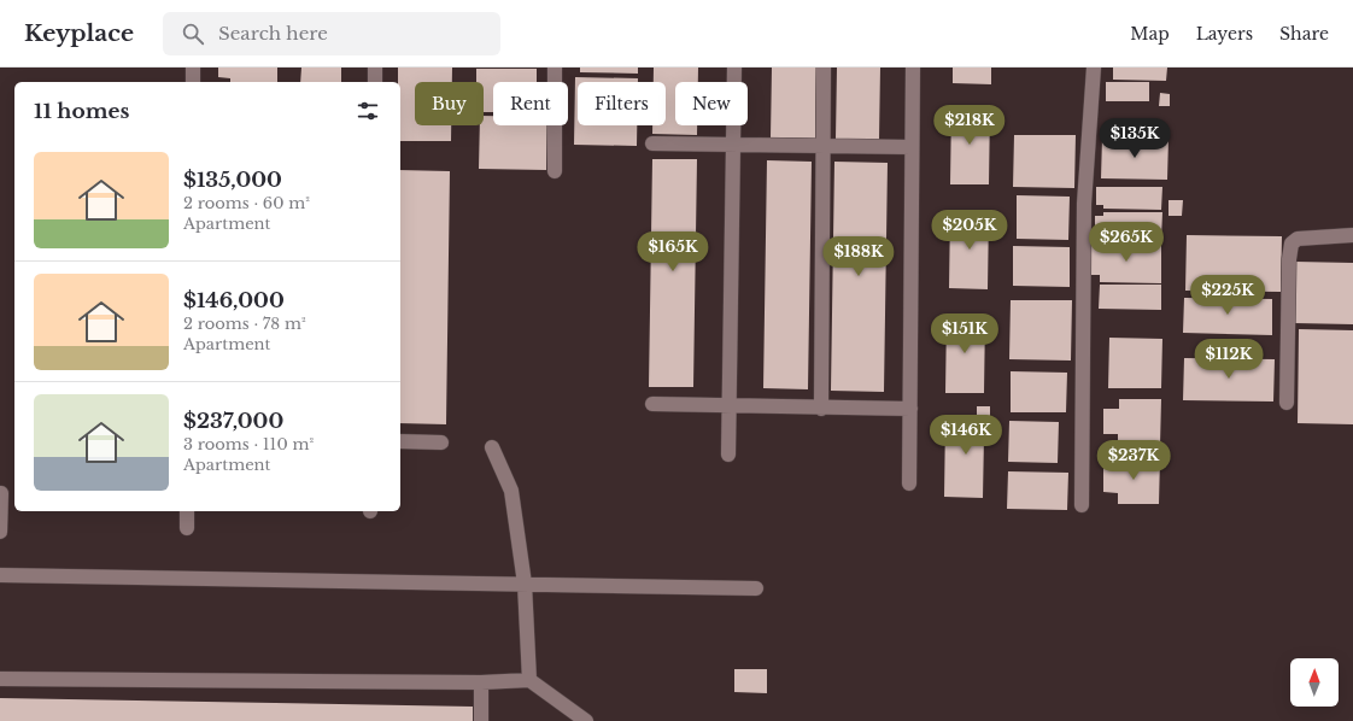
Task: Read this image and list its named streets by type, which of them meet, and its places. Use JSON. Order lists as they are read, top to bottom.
{
  "north": "top",
  "page": {
    "header": "Keyplace",
    "search": "Search here",
    "nav": ["Map", "Layers", "Share"],
    "chip": [
      "Buy",
      "Rent",
      "Filters",
      "New"
    ],
    "heading": "11 homes",
    "price": [
      "$218K",
      "$135K",
      "$205K",
      "$265K",
      "$165K",
      "$188K",
      "$225K",
      "$151K",
      "$112K",
      "$146K",
      "$237K"
    ],
    "list": [
      {
        "name": "$135,000",
        "note": "2 rooms · 60 m² · Apartment"
      },
      {
        "name": "$146,000",
        "note": "2 rooms · 78 m² · Apartment"
      },
      {
        "name": "$237,000",
        "note": "3 rooms · 110 m² · Apartment"
      }
    ]
  }
}
